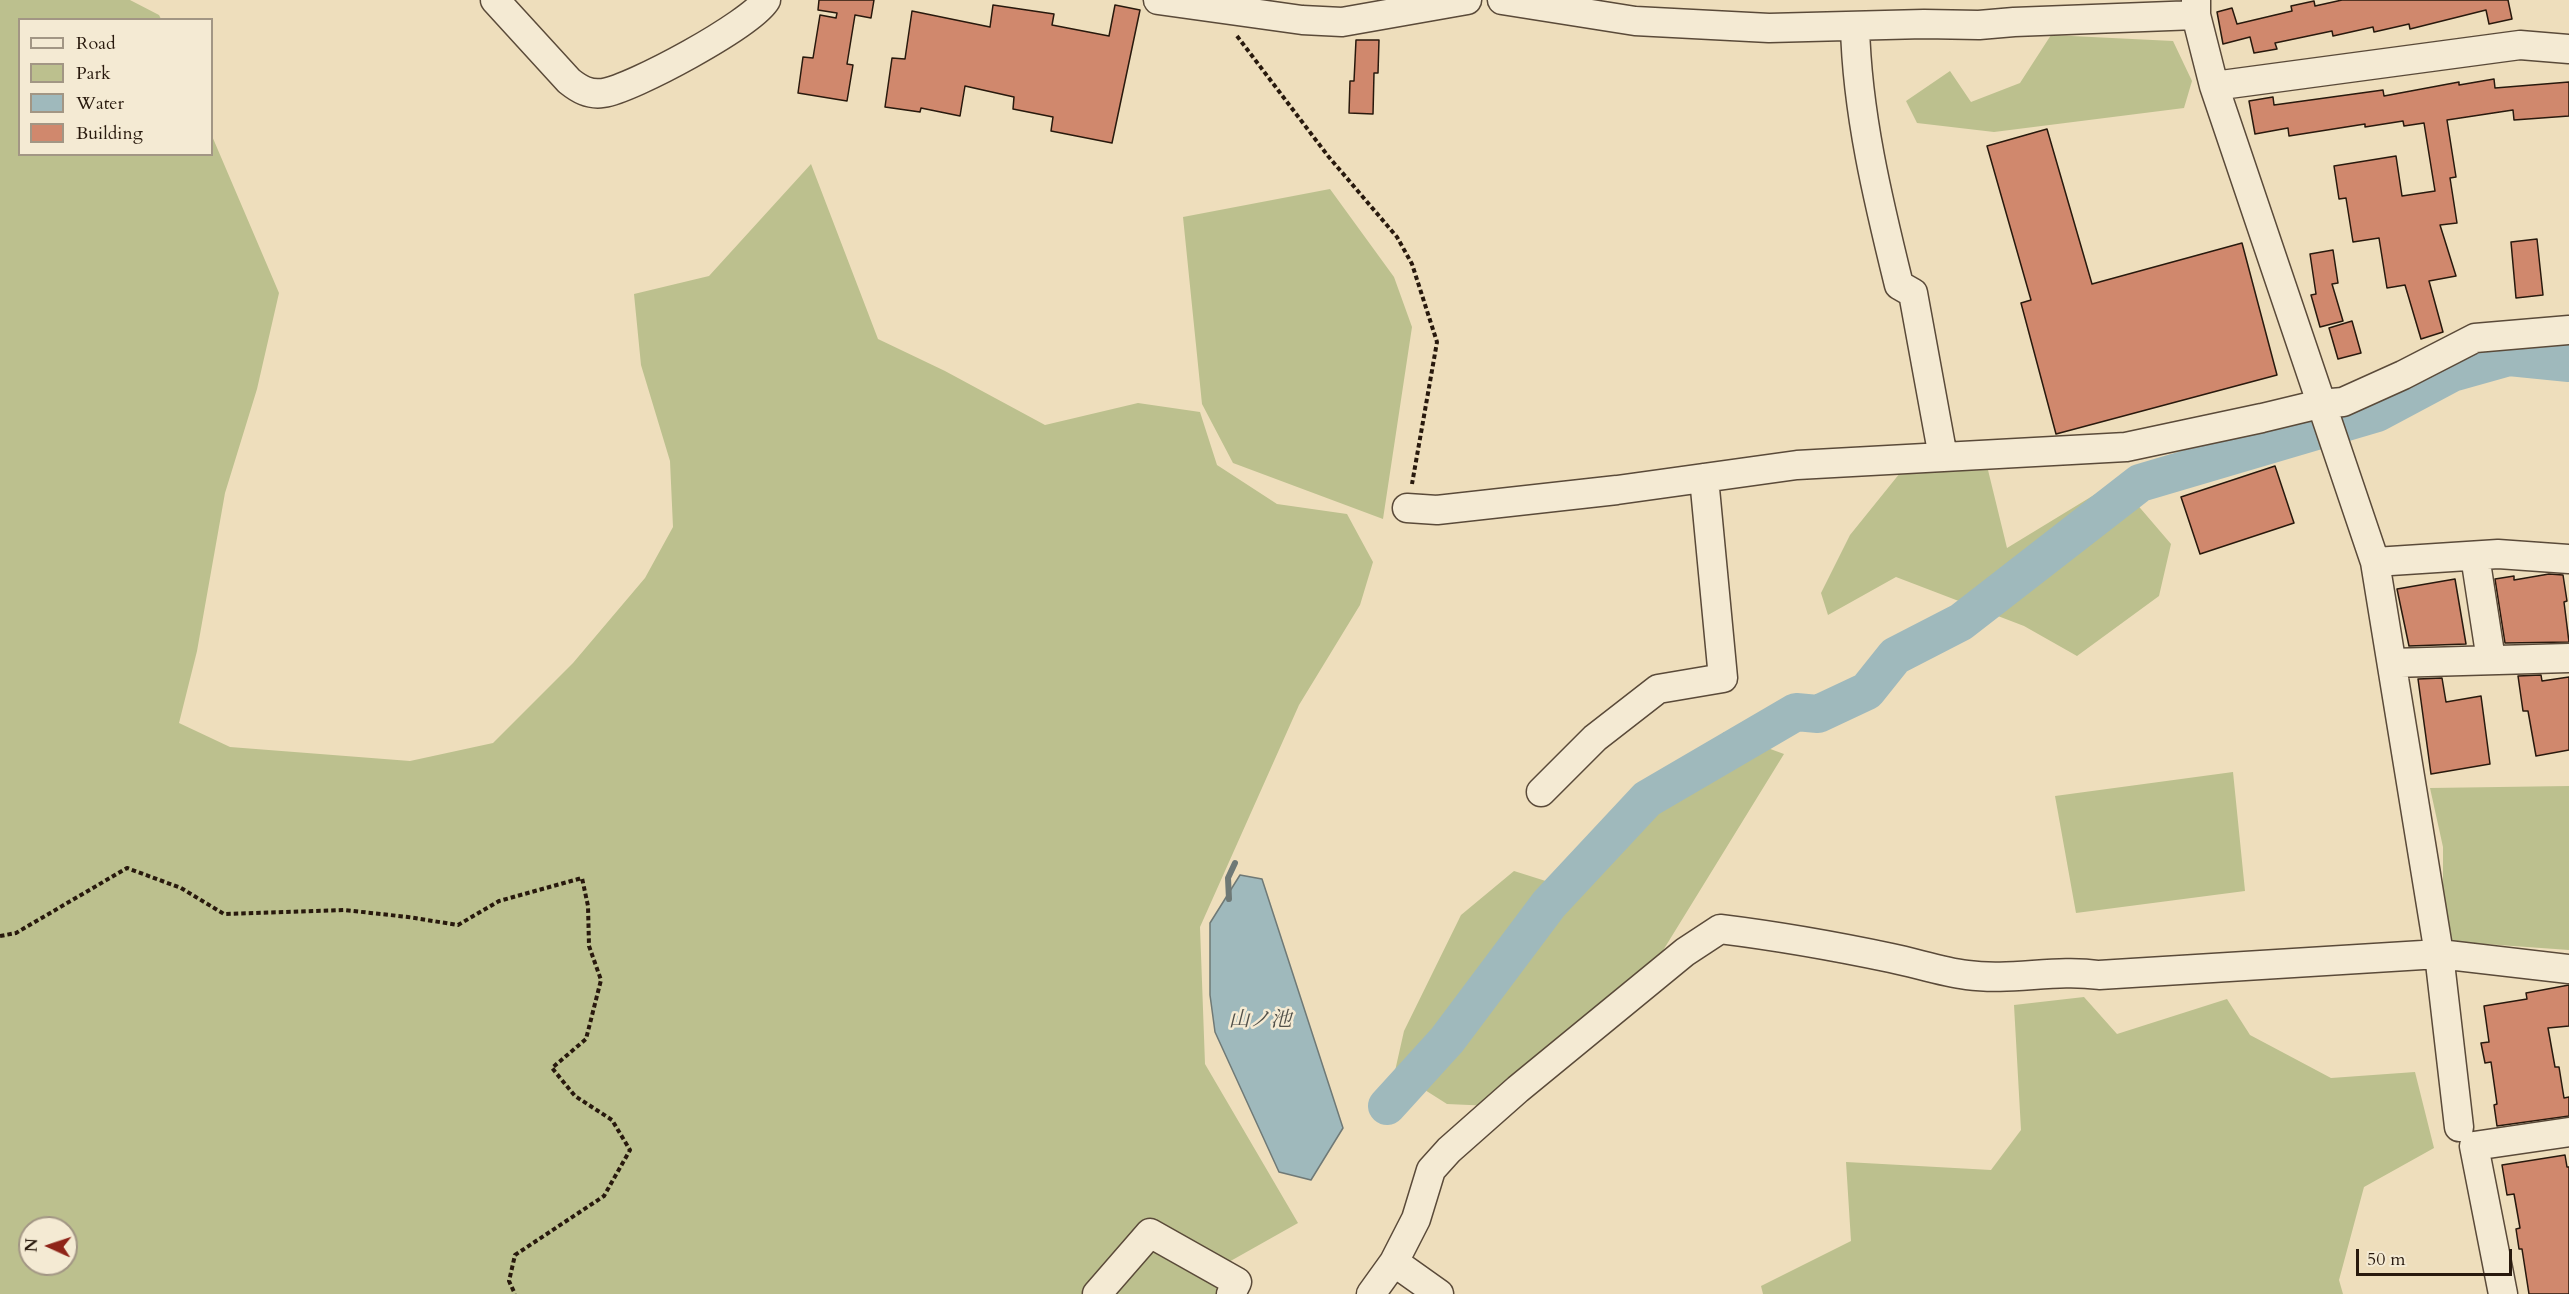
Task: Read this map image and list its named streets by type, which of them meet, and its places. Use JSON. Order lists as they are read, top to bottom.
{
  "water": ["山ノ池"],
  "legend": [
    "Road",
    "Park",
    "Water",
    "Building"
  ],
  "scale_bar": "50 m",
  "north": "left"
}
